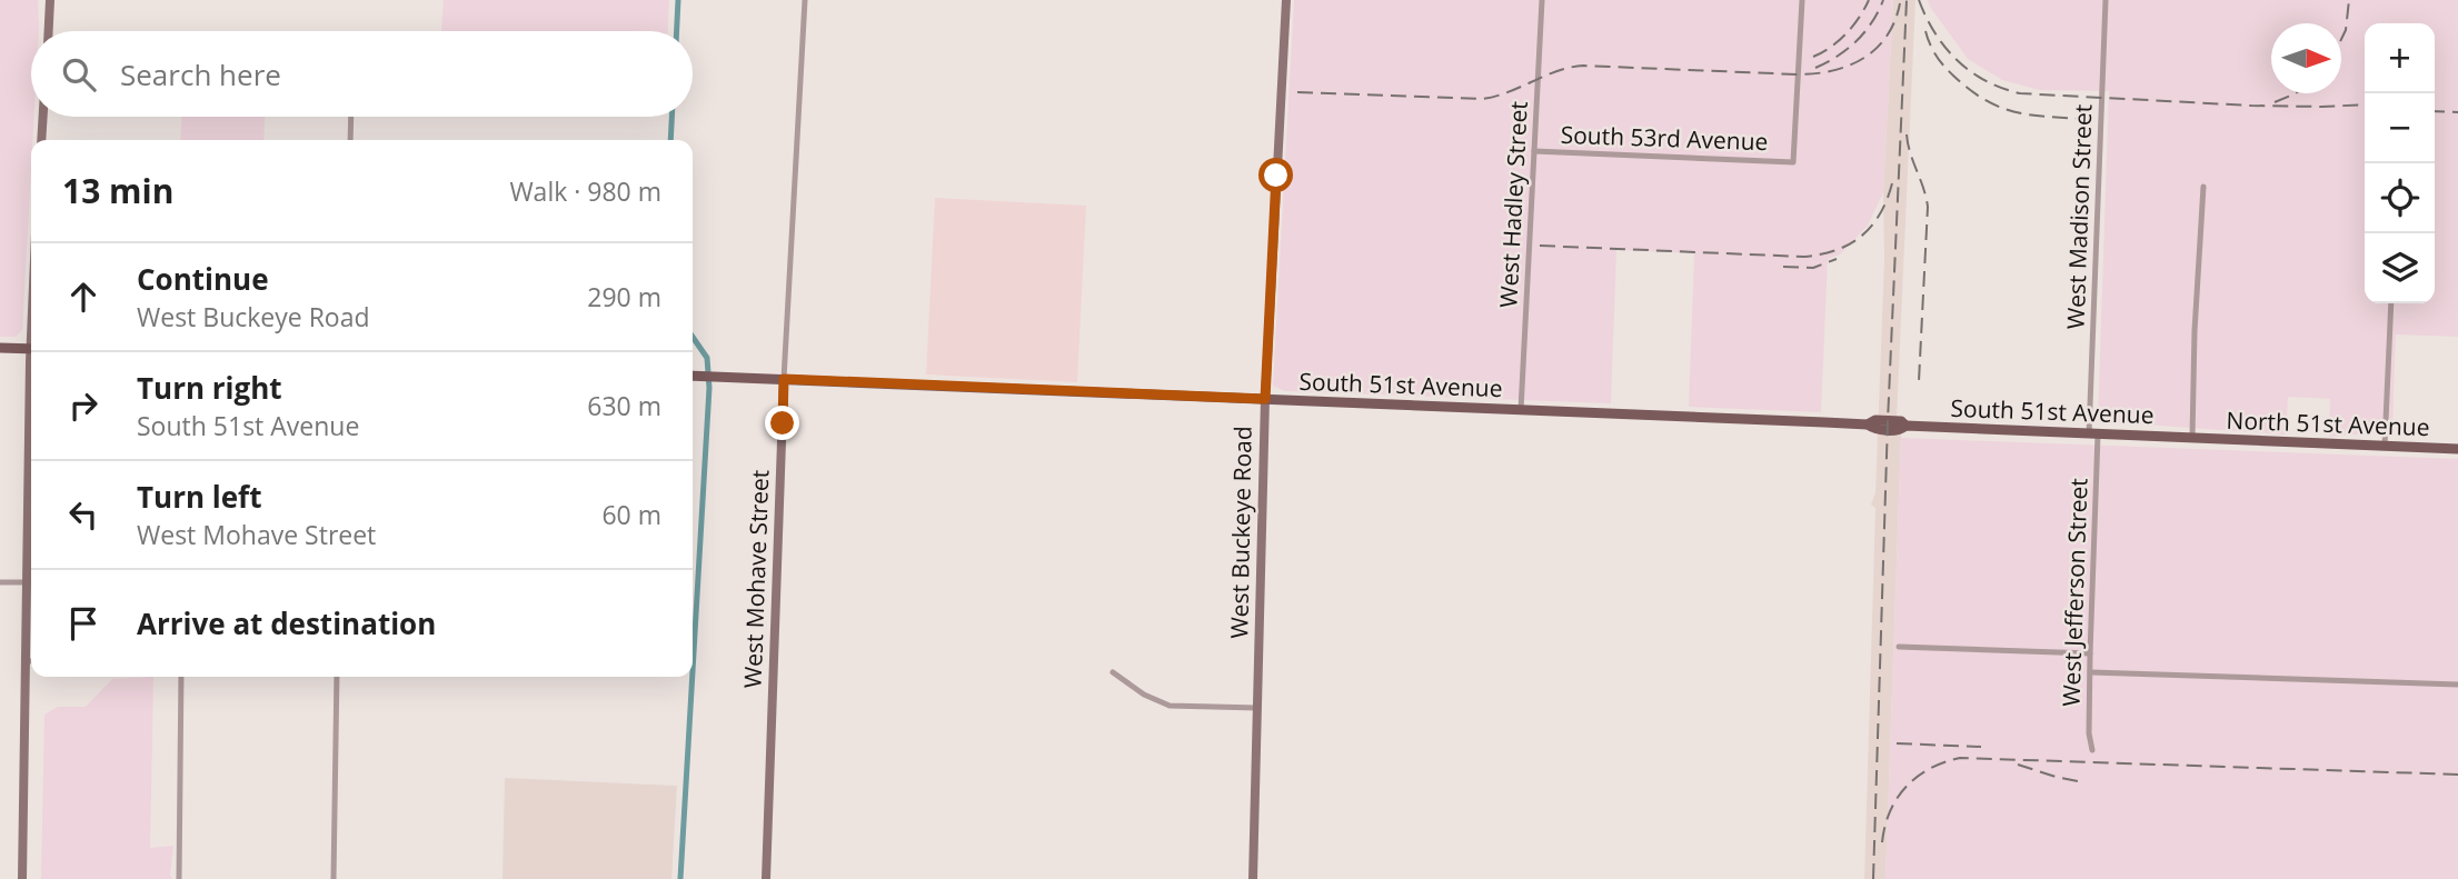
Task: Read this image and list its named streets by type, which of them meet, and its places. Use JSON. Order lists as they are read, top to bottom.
{
  "streets": {
    "main road": [
      "South 51st Avenue",
      "North 51st Avenue",
      "West Buckeye Road",
      "West Mohave Street"
    ],
    "street": [
      "South 53rd Avenue",
      "West Hadley Street",
      "West Madison Street",
      "West Jefferson Street"
    ]
  },
  "crossings": [
    ["South 53rd Avenue", "West Hadley Street"],
    ["West Hadley Street", "South 51st Avenue"],
    ["West Madison Street", "South 51st Avenue"],
    ["West Madison Street", "West Jefferson Street"],
    ["South 51st Avenue", "North 51st Avenue"],
    ["South 51st Avenue", "West Buckeye Road"],
    ["South 51st Avenue", "West Mohave Street"],
    ["South 51st Avenue", "West Jefferson Street"]
  ],
  "north": "right",
  "page": {
    "map_buttons": ["+", "−"],
    "search": "Search here",
    "heading": ["13 min", "Walk · 980 m"],
    "list": [
      ["Continue", "West Buckeye Road", "290 m"],
      ["Turn right", "South 51st Avenue", "630 m"],
      ["Turn left", "West Mohave Street", "60 m"],
      "Arrive at destination"
    ]
  }
}
